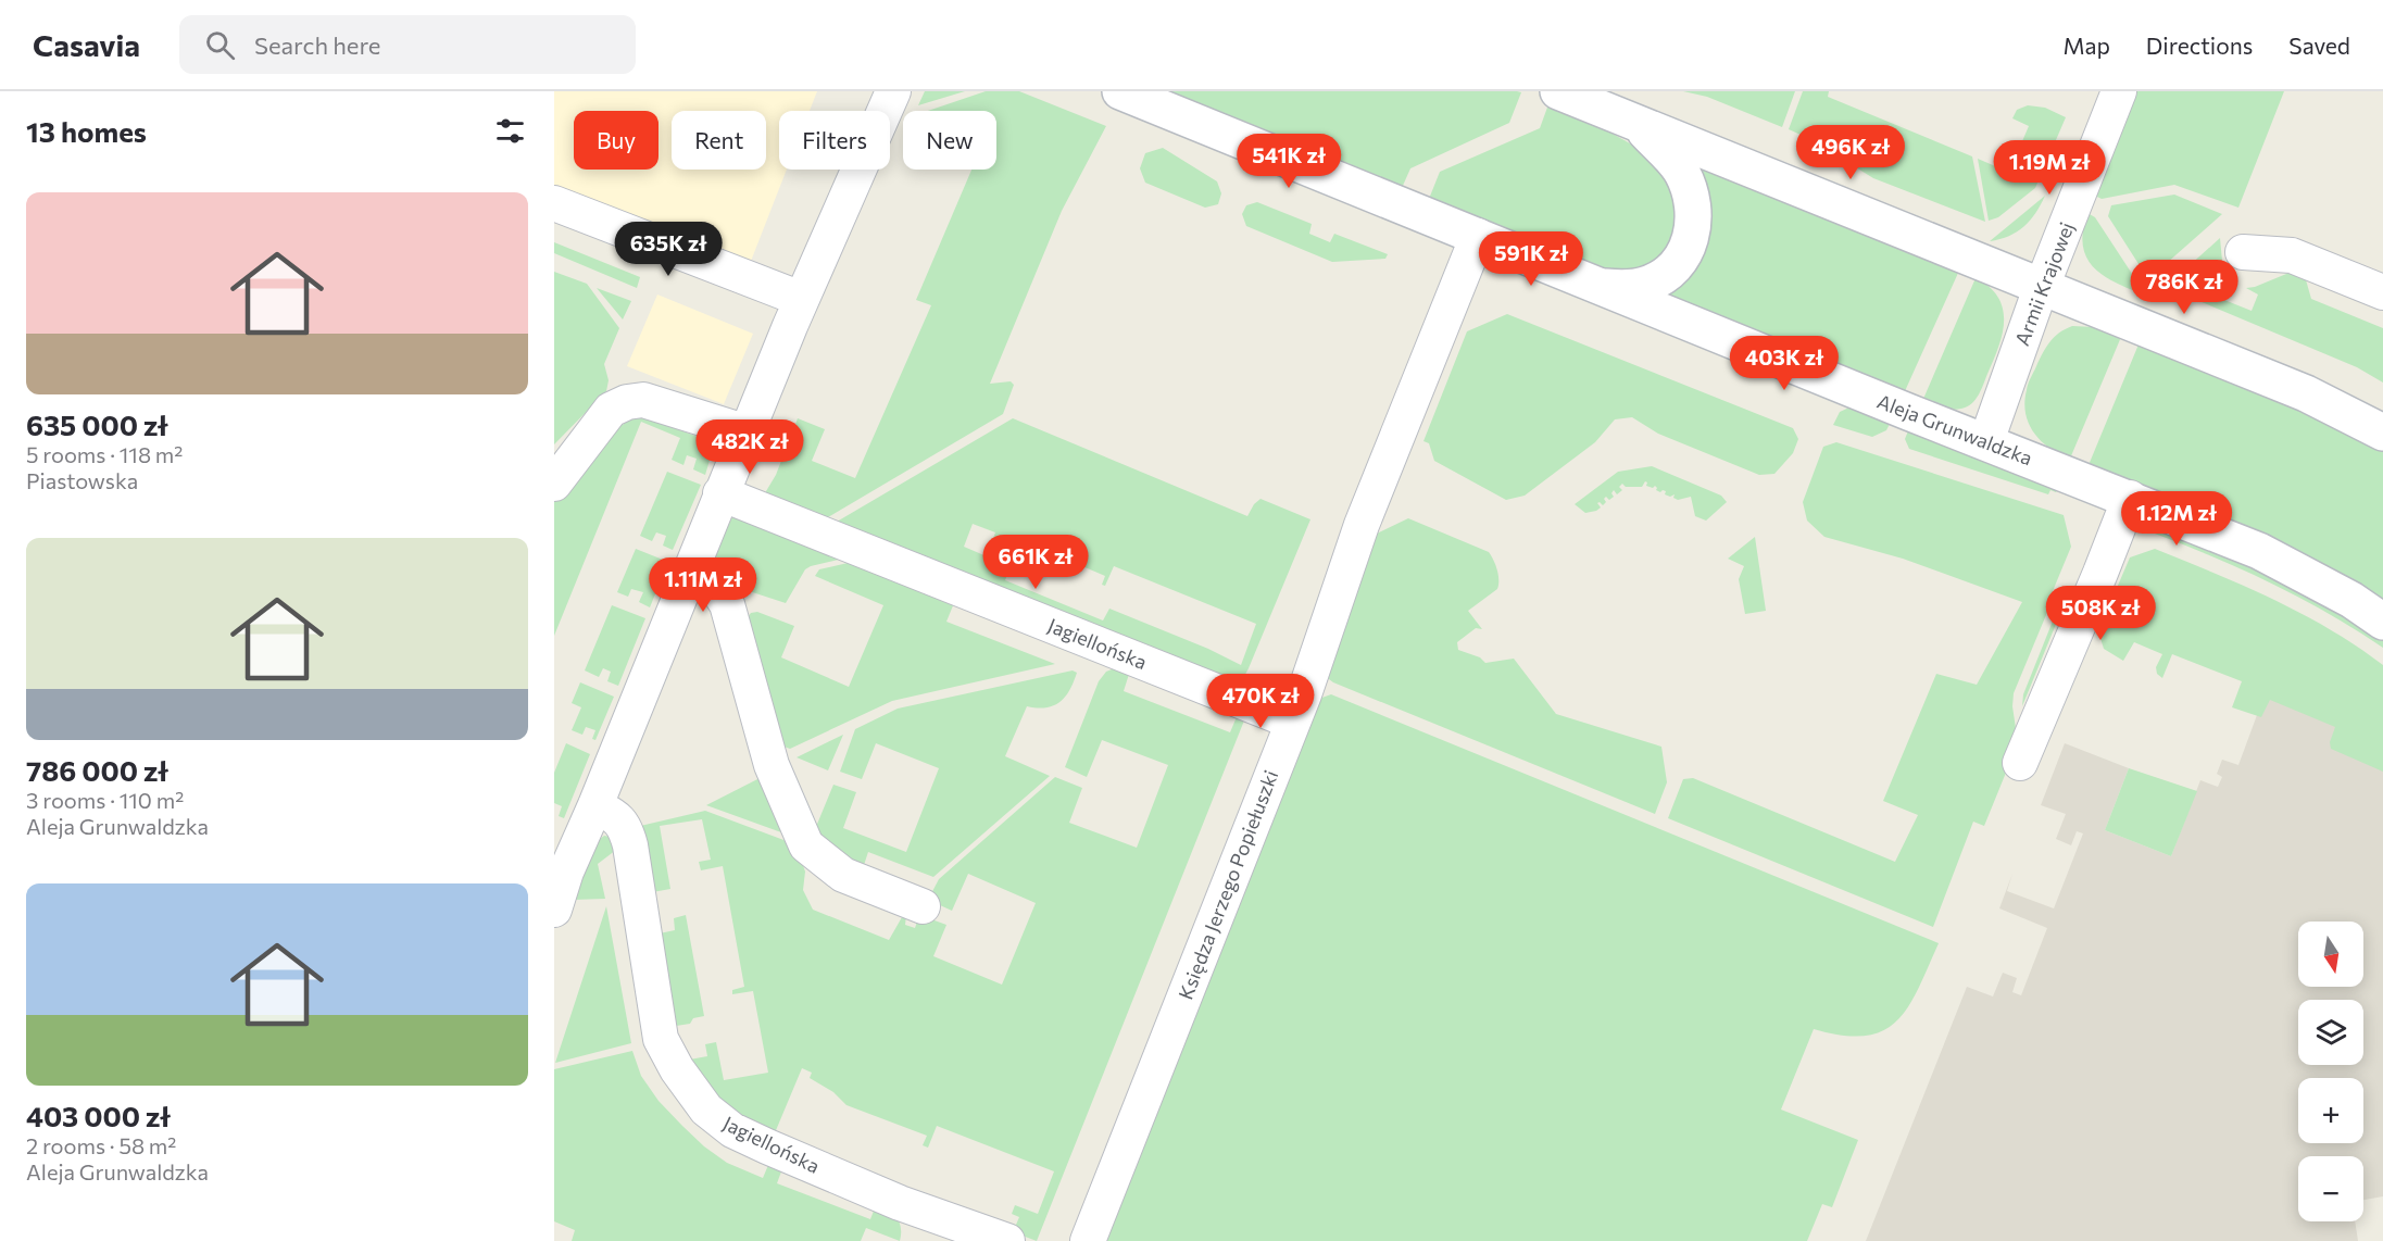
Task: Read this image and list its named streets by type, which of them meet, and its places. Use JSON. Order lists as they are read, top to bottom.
{
  "streets": {
    "street": [
      "Armii Krajowej",
      "Aleja Grunwaldzka",
      "Jagiellońska",
      "Księdza Jerzego Popiełuszki"
    ]
  },
  "crossings": [
    ["Armii Krajowej", "Aleja Grunwaldzka"],
    ["Aleja Grunwaldzka", "Księdza Jerzego Popiełuszki"],
    ["Jagiellońska", "Księdza Jerzego Popiełuszki"]
  ],
  "north": "bottom",
  "page": {
    "header": "Casavia",
    "search": "Search here",
    "nav": ["Map", "Directions", "Saved"],
    "heading": "13 homes",
    "chip": [
      "Buy",
      "Rent",
      "Filters",
      "New"
    ],
    "price": [
      "496K zł",
      "541K zł",
      "1.19M zł",
      "635K zł",
      "591K zł",
      "786K zł",
      "403K zł",
      "482K zł",
      "1.12M zł",
      "661K zł",
      "1.11M zł",
      "508K zł",
      "470K zł"
    ],
    "list": [
      {
        "name": "635 000 zł",
        "note": "5 rooms · 118 m² · Piastowska"
      },
      {
        "name": "786 000 zł",
        "note": "3 rooms · 110 m² · Aleja Grunwaldzka"
      },
      {
        "name": "403 000 zł",
        "note": "2 rooms · 58 m² · Aleja Grunwaldzka"
      }
    ],
    "map_buttons": ["+", "−"]
  }
}
